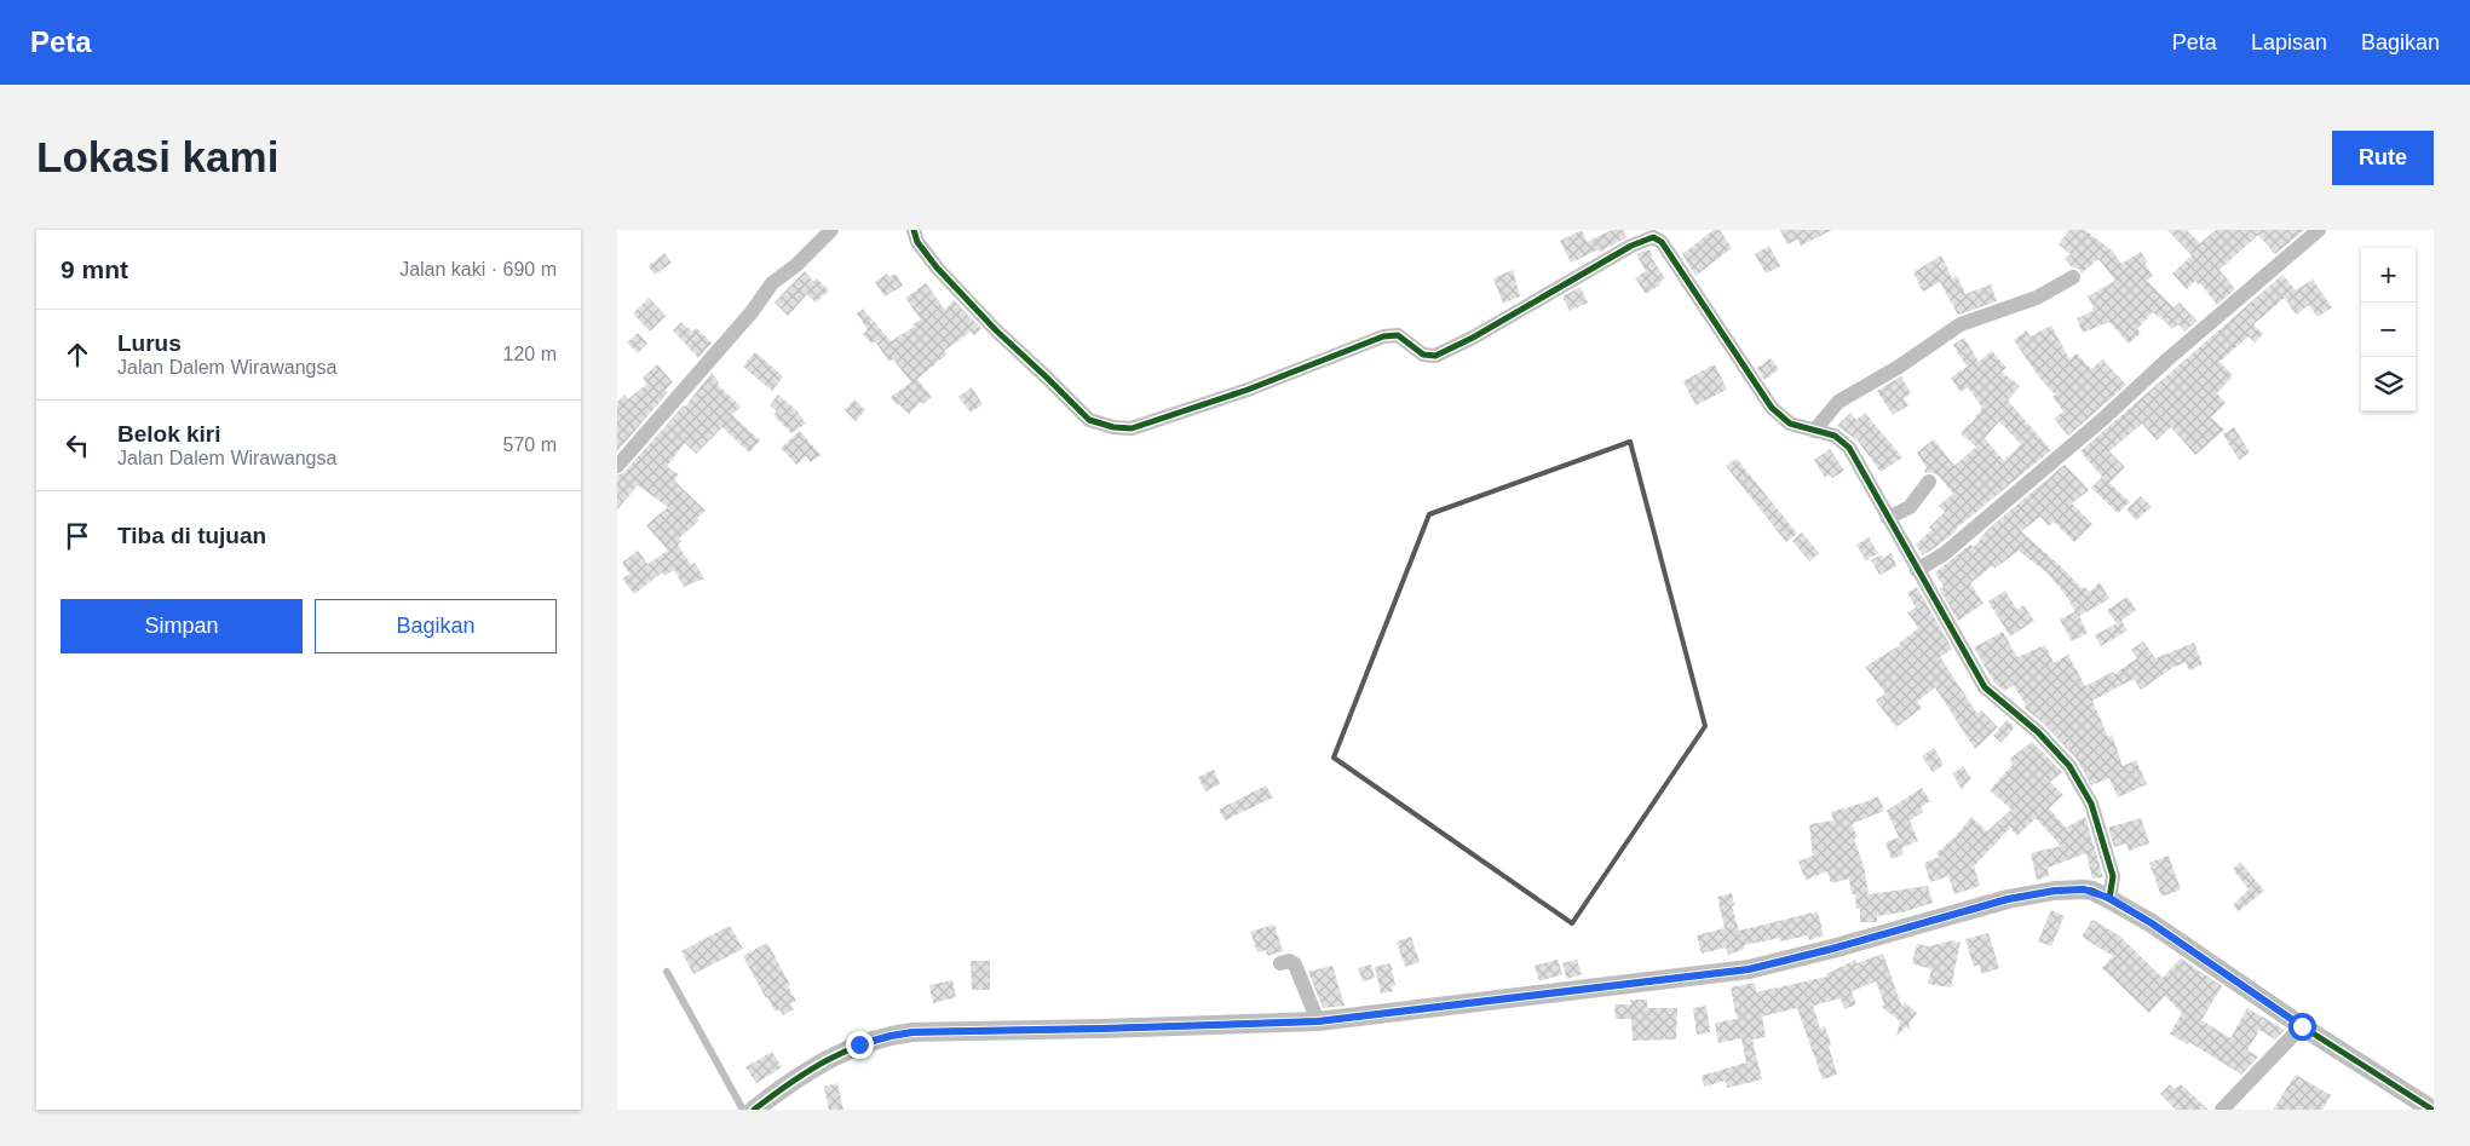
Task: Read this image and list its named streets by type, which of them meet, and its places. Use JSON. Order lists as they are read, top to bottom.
{
  "page": {
    "header": "Peta",
    "nav": ["Peta", "Lapisan", "Bagikan"],
    "buttons": [
      "Rute",
      ["Simpan", "Bagikan"]
    ],
    "title": "Lokasi kami",
    "heading": ["9 mnt", "Jalan kaki · 690 m"],
    "map_buttons": ["+", "−"],
    "list": [
      ["Lurus", "Jalan Dalem Wirawangsa", "120 m"],
      ["Belok kiri", "Jalan Dalem Wirawangsa", "570 m"],
      "Tiba di tujuan"
    ]
  }
}
